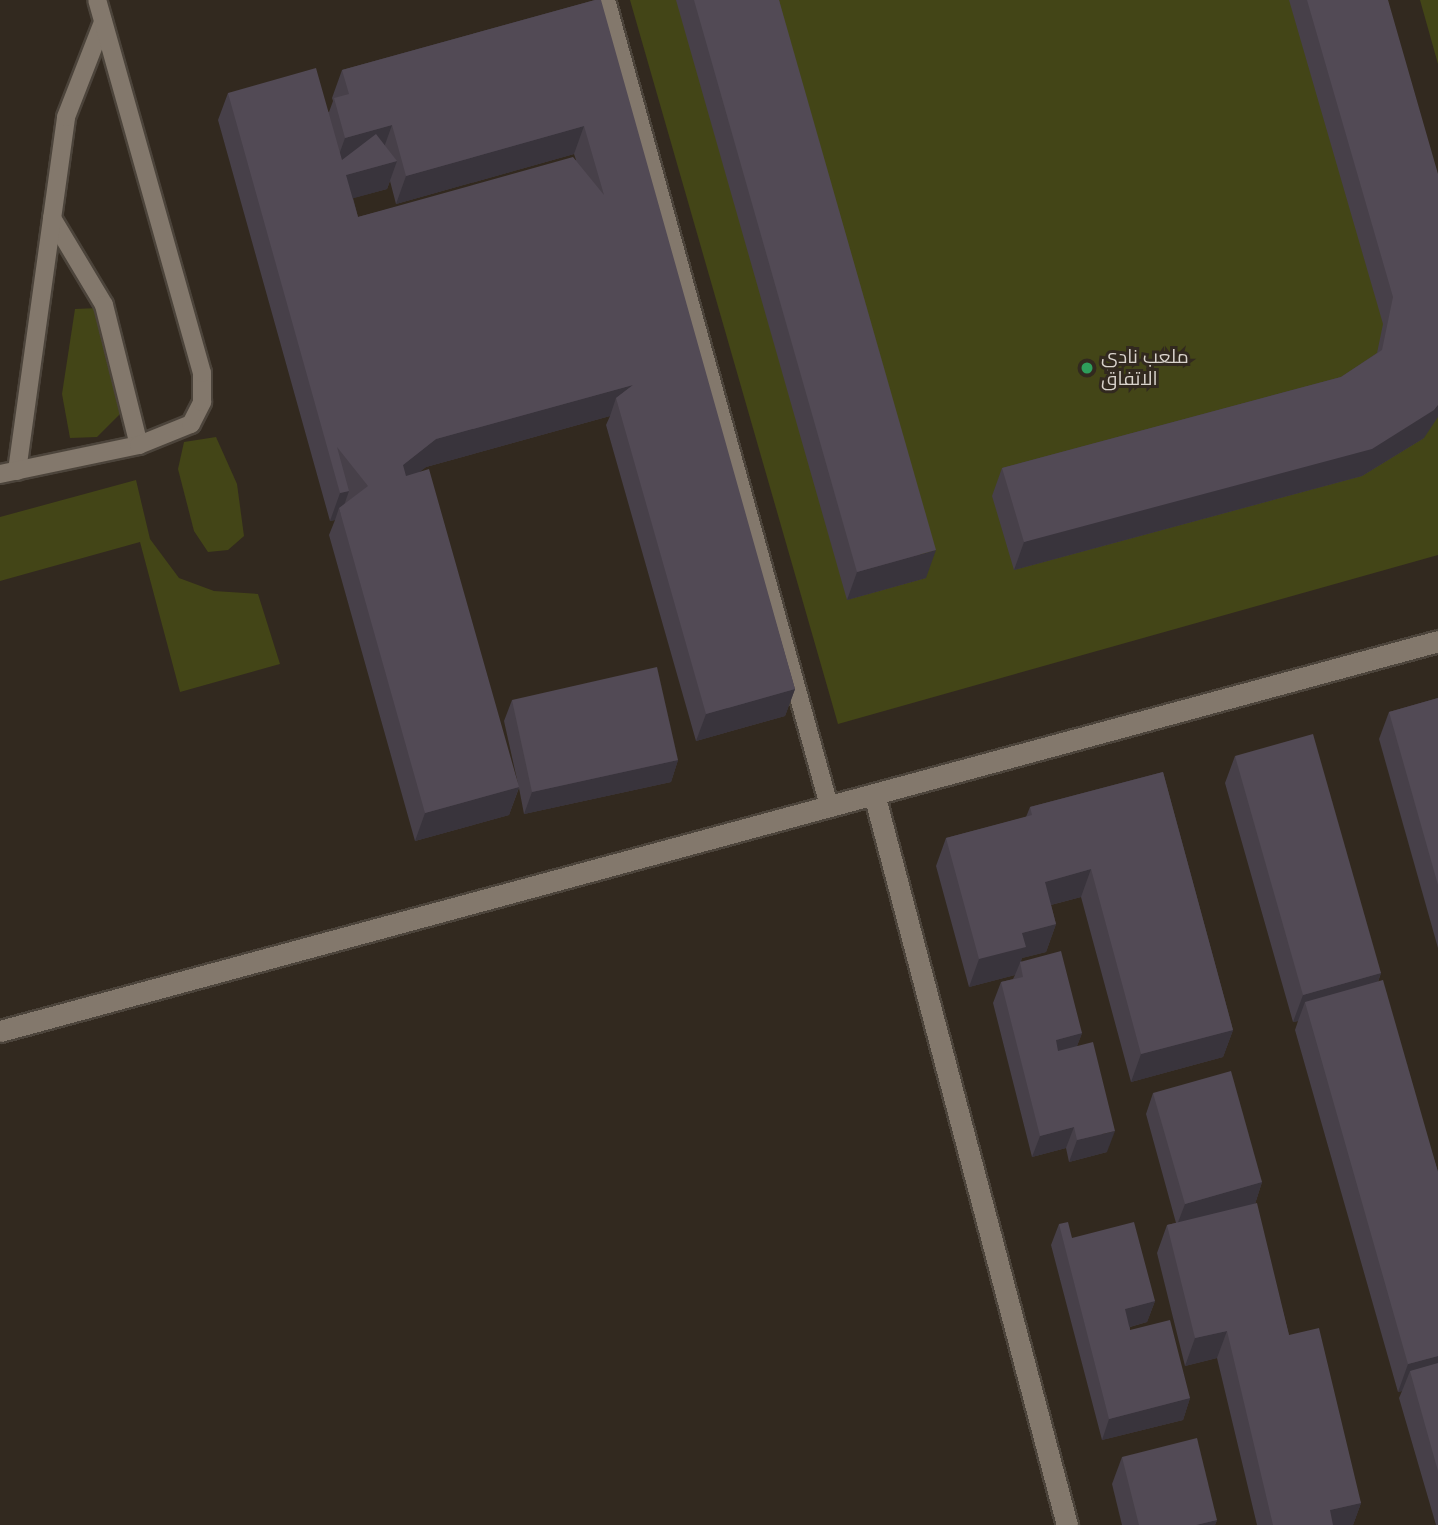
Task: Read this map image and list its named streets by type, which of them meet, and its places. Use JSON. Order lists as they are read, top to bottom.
{
  "places": ["ملعب نادي الاتفاق"]
}
